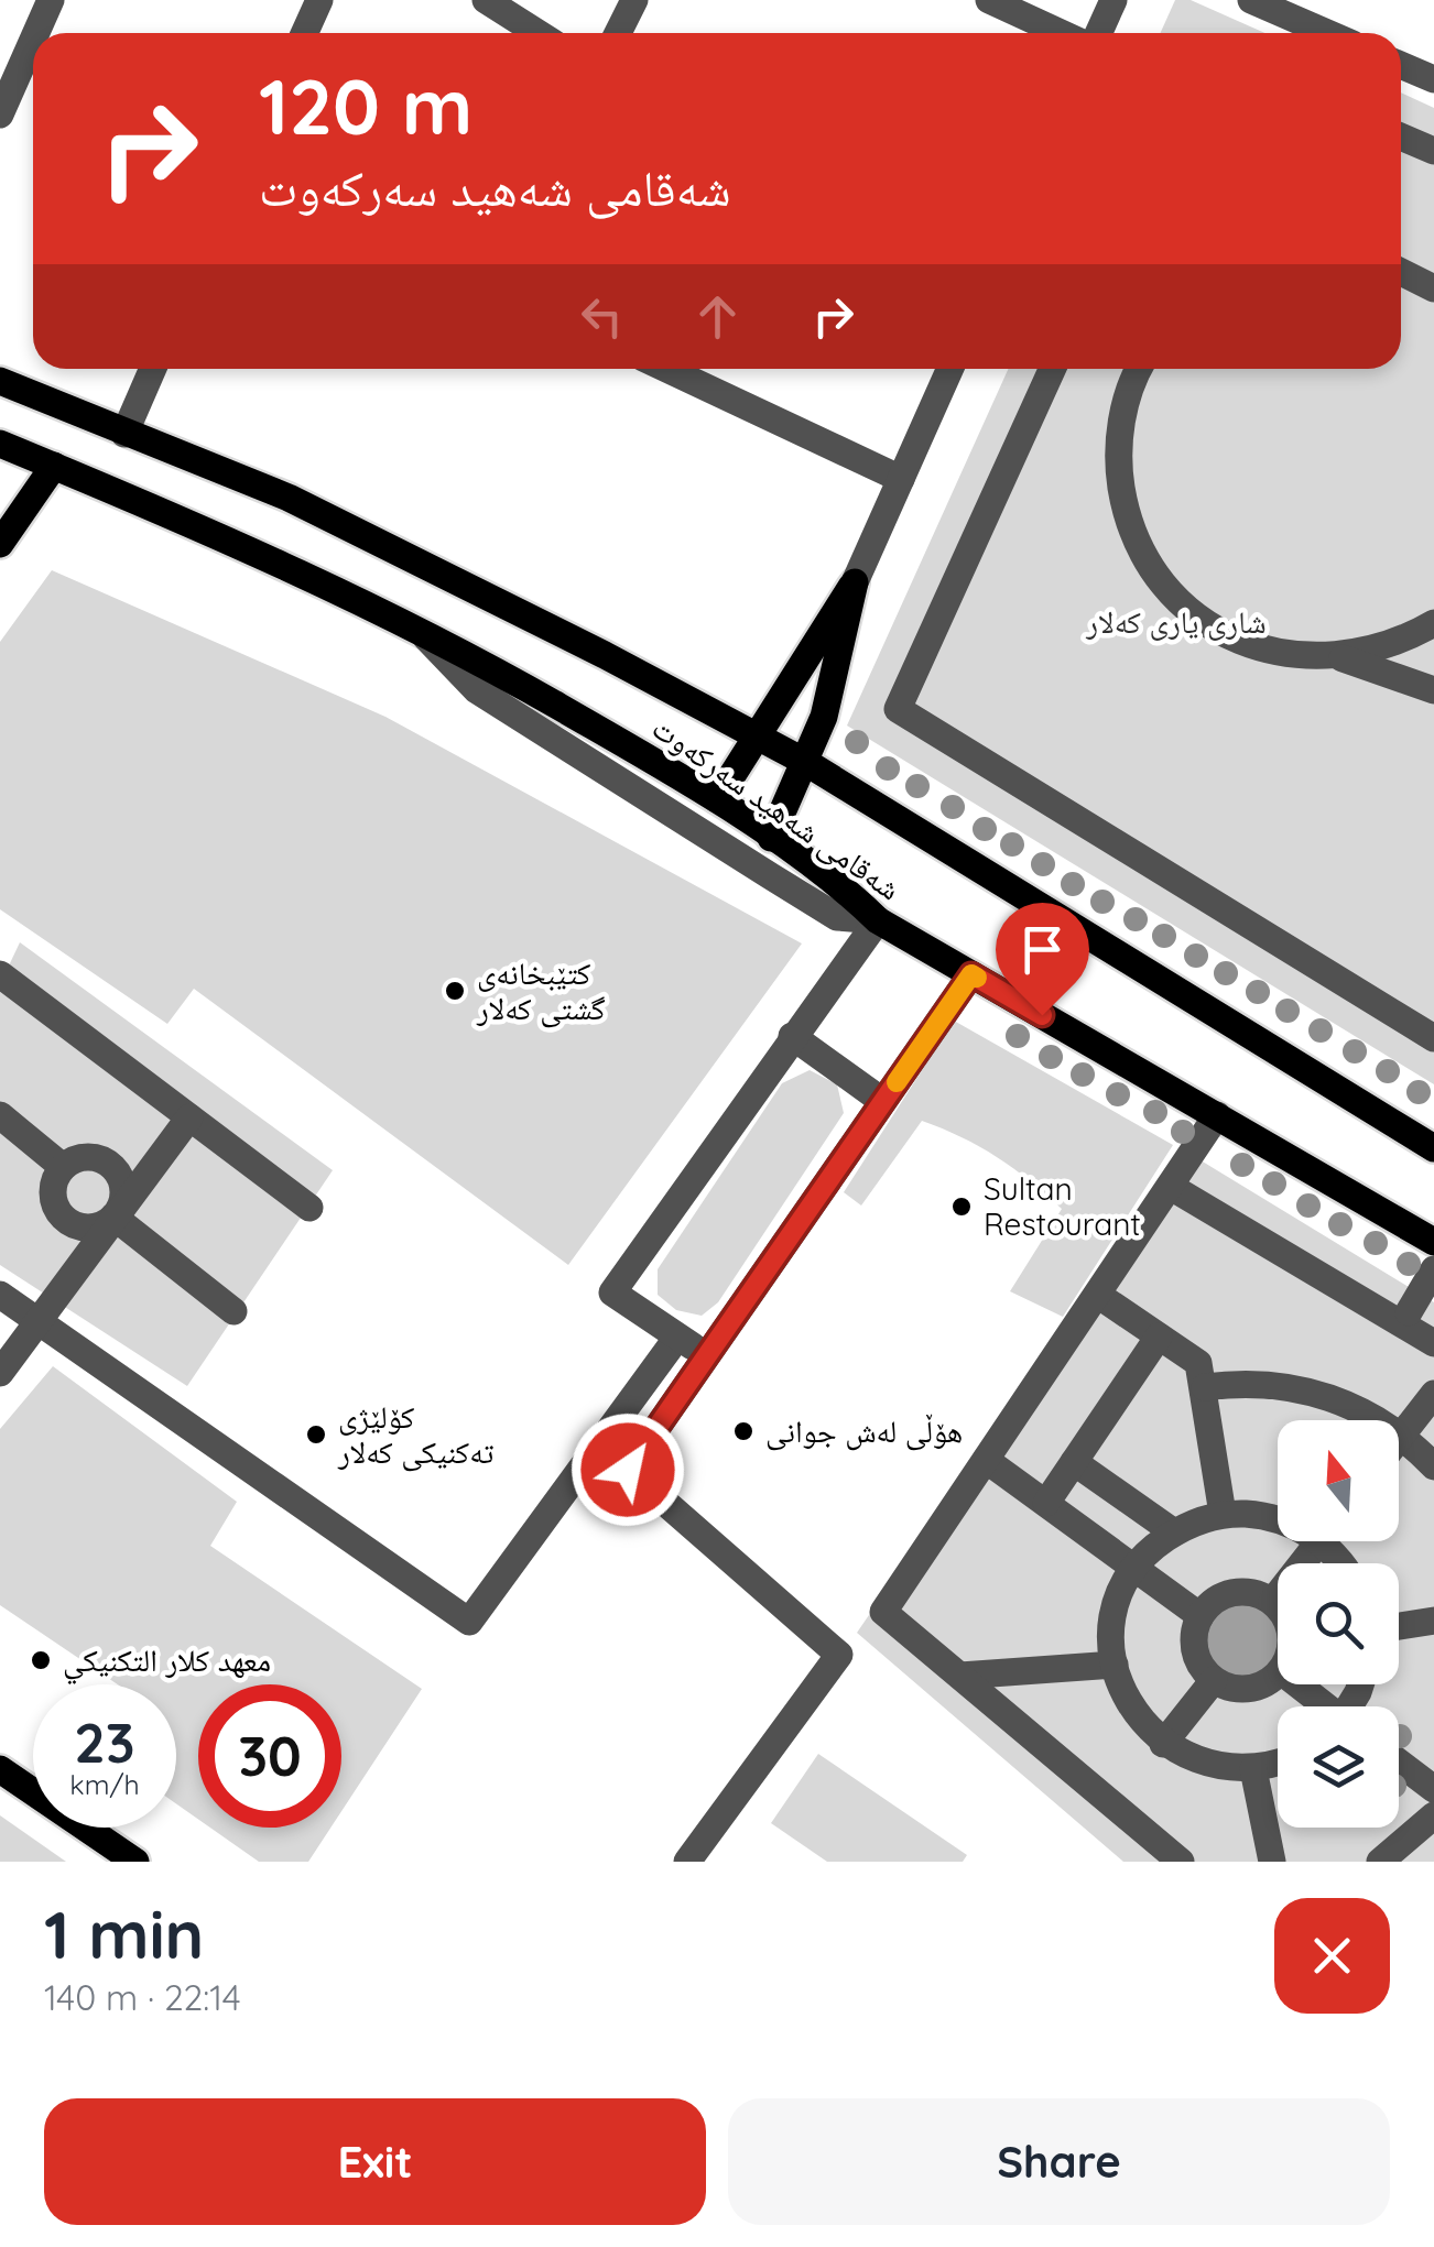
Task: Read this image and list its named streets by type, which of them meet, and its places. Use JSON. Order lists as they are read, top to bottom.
{
  "streets": {
    "main road": ["شەقامی شەهید سەرکەوت"]
  },
  "parks": ["شاری یاری کەلار"],
  "places": [
    "کتێبخانەی گشتی کەلار",
    "Sultan Restourant",
    "هۆڵی لەش جوانی",
    "کۆلێژی تەکنیکی کەلار",
    "معهد كلار التكنيكي"
  ],
  "north": "top",
  "page": {
    "turn": ["120 m", "شەقامی شەهید سەرکەوت"],
    "speed": "23 km/h",
    "limit": "30",
    "heading": ["1 min", "140 m · 22:14"],
    "buttons": ["Exit", "Share"]
  }
}
